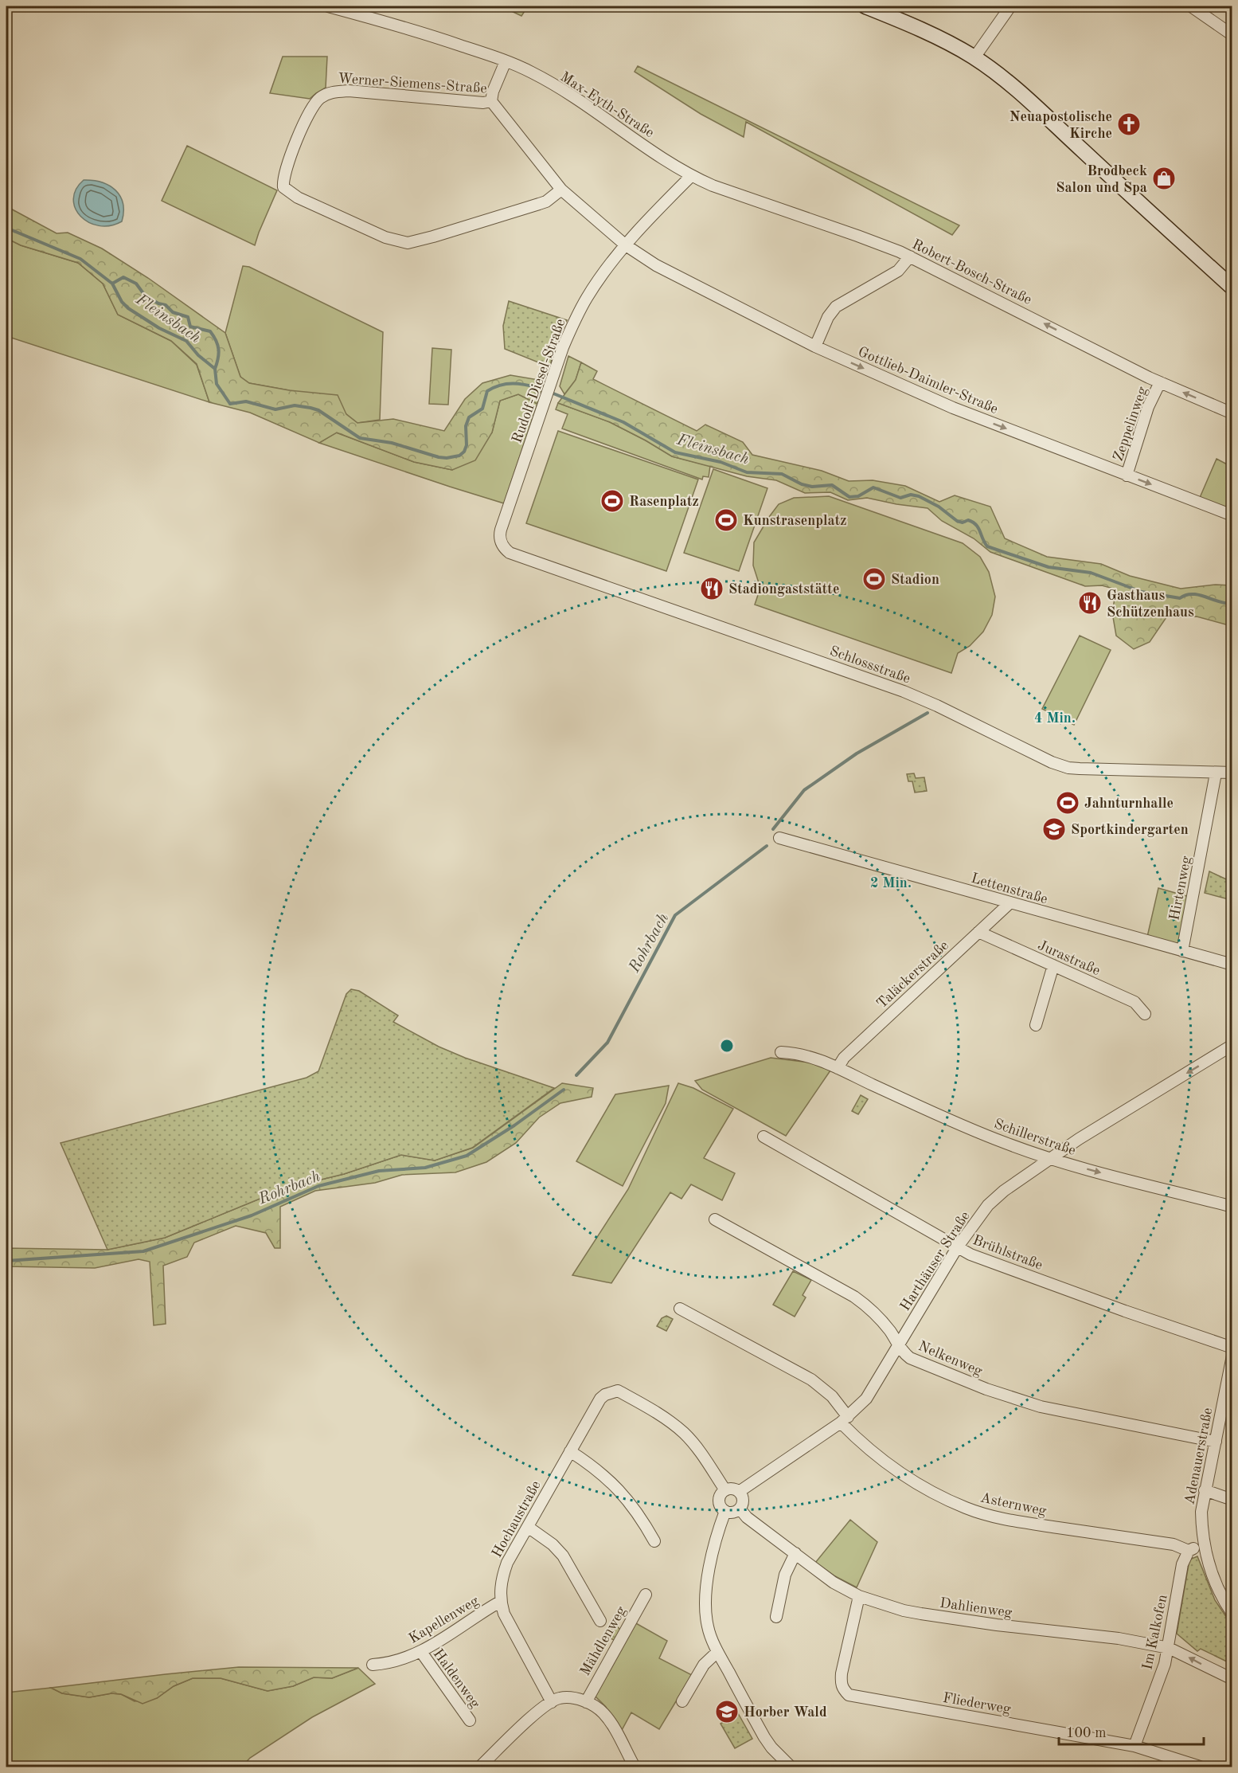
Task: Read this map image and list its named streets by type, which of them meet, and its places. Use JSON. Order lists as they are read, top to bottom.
{
  "streets": {
    "street": [
      "Werner-Siemens-Straße",
      "Max-Eyth-Straße",
      "Robert-Bosch-Straße",
      "Gottlieb-Daimler-Straße",
      "Rudolf-Diesel-Straße",
      "Zeppelinweg",
      "Schlossstraße",
      "Lettenstraße",
      "Hirtenweg",
      "Jurastraße",
      "Taläckerstraße",
      "Schillerstraße",
      "Brühlstraße",
      "Harthäuser Straße",
      "Nelkenweg",
      "Adenauerstraße",
      "Asternweg",
      "Hochaustraße",
      "Dahlienweg",
      "Kapellenweg",
      "Im Kalkofen",
      "Mähdlenweg",
      "Haldenweg",
      "Fliederweg"
    ]
  },
  "crossings": [
    ["Werner-Siemens-Straße", "Gottlieb-Daimler-Straße"],
    ["Werner-Siemens-Straße", "Rudolf-Diesel-Straße"],
    ["Max-Eyth-Straße", "Robert-Bosch-Straße"],
    ["Max-Eyth-Straße", "Rudolf-Diesel-Straße"],
    ["Robert-Bosch-Straße", "Rudolf-Diesel-Straße"],
    ["Robert-Bosch-Straße", "Zeppelinweg"],
    ["Gottlieb-Daimler-Straße", "Rudolf-Diesel-Straße"],
    ["Gottlieb-Daimler-Straße", "Zeppelinweg"],
    ["Rudolf-Diesel-Straße", "Schlossstraße"],
    ["Schlossstraße", "Hirtenweg"],
    ["Lettenstraße", "Hirtenweg"],
    ["Lettenstraße", "Taläckerstraße"],
    ["Jurastraße", "Taläckerstraße"],
    ["Taläckerstraße", "Schillerstraße"],
    ["Schillerstraße", "Harthäuser Straße"],
    ["Brühlstraße", "Harthäuser Straße"],
    ["Harthäuser Straße", "Nelkenweg"],
    ["Harthäuser Straße", "Asternweg"],
    ["Harthäuser Straße", "Hochaustraße"],
    ["Harthäuser Straße", "Dahlienweg"],
    ["Nelkenweg", "Adenauerstraße"],
    ["Asternweg", "Im Kalkofen"],
    ["Hochaustraße", "Dahlienweg"],
    ["Hochaustraße", "Kapellenweg"],
    ["Hochaustraße", "Mähdlenweg"],
    ["Dahlienweg", "Im Kalkofen"],
    ["Dahlienweg", "Fliederweg"],
    ["Kapellenweg", "Haldenweg"],
    ["Im Kalkofen", "Fliederweg"]
  ],
  "one_way": ["Robert-Bosch-Straße", "Gottlieb-Daimler-Straße", "Schillerstraße"],
  "water": ["Fleinsbach", "Rohrbach"],
  "places": {
    "church": ["Neuapostolische Kirche"],
    "shop": ["Brodbeck Salon und Spa"],
    "sports": [
      "Rasenplatz",
      "Kunstrasenplatz",
      "Stadion",
      "Jahnturnhalle"
    ],
    "restaurant": ["Stadiongaststätte", "Gasthaus Schützenhaus"],
    "school or university": ["Sportkindergarten", "Horber Wald"]
  },
  "scale_bar": "100 m",
  "rings": ["4 Min.", "2 Min."]
}
